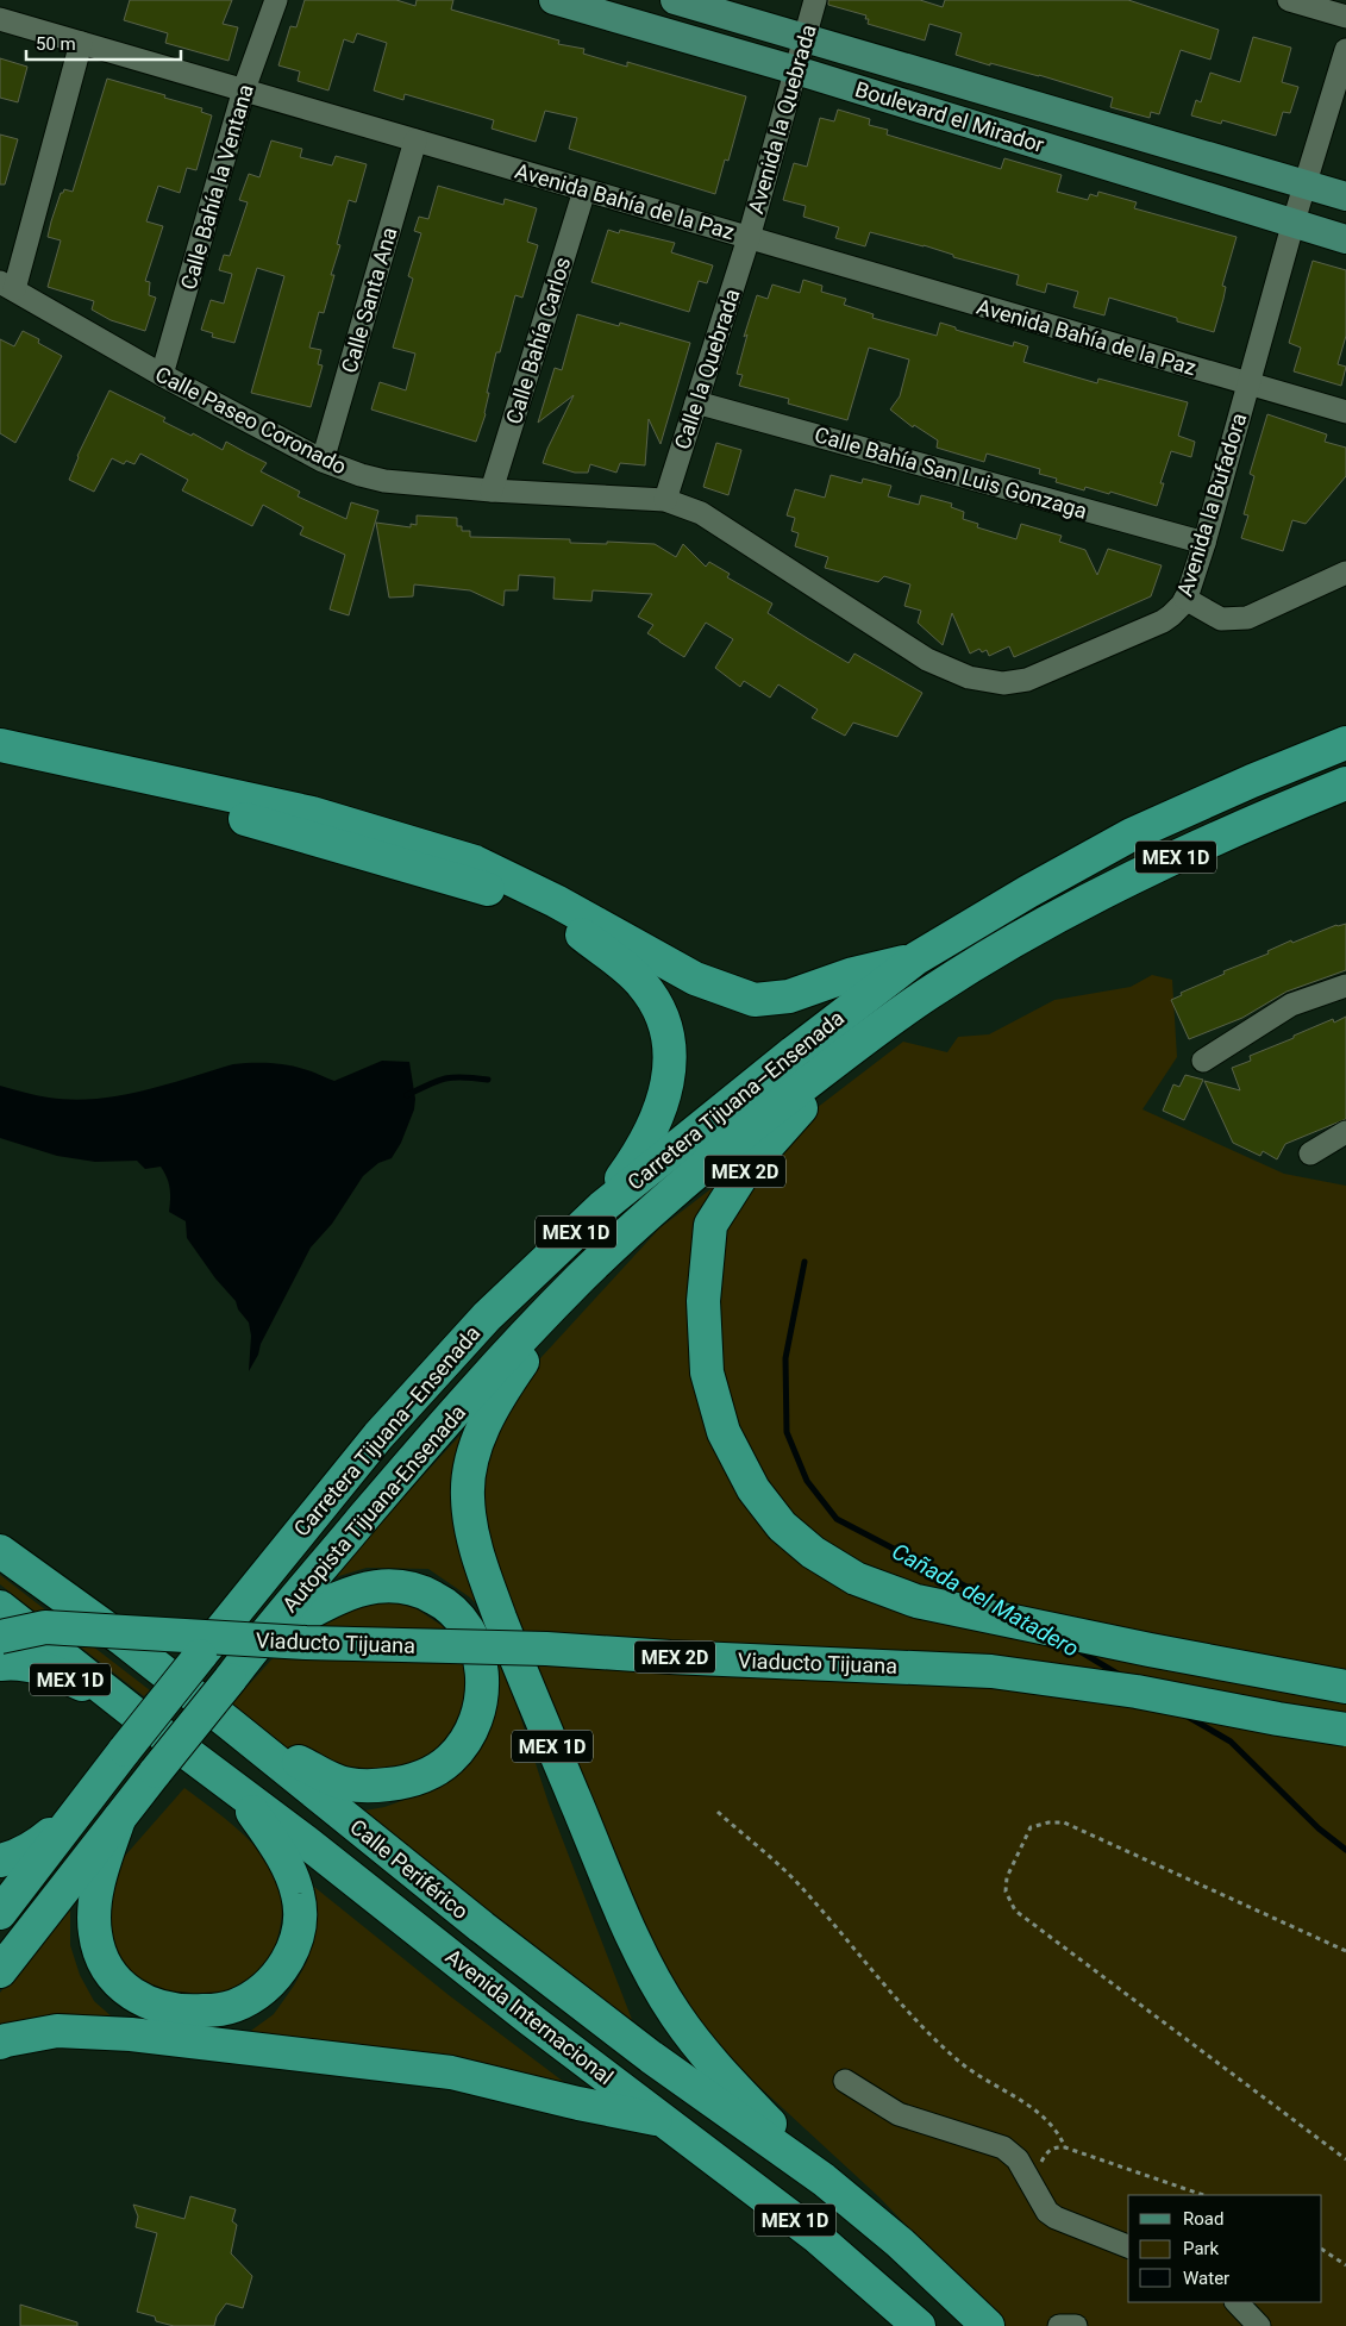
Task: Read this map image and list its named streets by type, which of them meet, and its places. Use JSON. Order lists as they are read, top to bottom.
{
  "streets": {
    "highway": [
      "MEX 1D",
      "Carretera Tijuana–Ensenada",
      "MEX 2D",
      "Autopista Tijuana-Ensenada",
      "Viaducto Tijuana",
      "Calle Periférico",
      "Avenida Internacional"
    ],
    "main road": ["Boulevard el Mirador"],
    "street": [
      "Avenida la Quebrada",
      "Calle Bahía la Ventana",
      "Avenida Bahía de la Paz",
      "Calle Santa Ana",
      "Calle Bahía Carlos",
      "Calle la Quebrada",
      "Calle Paseo Coronado",
      "Calle Bahía San Luis Gonzaga",
      "Avenida la Bufadora"
    ]
  },
  "crossings": [
    ["Boulevard el Mirador", "Avenida la Quebrada"],
    ["Boulevard el Mirador", "Avenida la Bufadora"],
    ["Avenida la Quebrada", "Avenida Bahía de la Paz"],
    ["Avenida la Quebrada", "Calle la Quebrada"],
    ["Calle Bahía la Ventana", "Avenida Bahía de la Paz"],
    ["Calle Bahía la Ventana", "Calle Paseo Coronado"],
    ["Avenida Bahía de la Paz", "Calle Santa Ana"],
    ["Avenida Bahía de la Paz", "Calle Bahía Carlos"],
    ["Avenida Bahía de la Paz", "Calle la Quebrada"],
    ["Avenida Bahía de la Paz", "Avenida la Bufadora"],
    ["Calle Santa Ana", "Calle Paseo Coronado"],
    ["Calle Bahía Carlos", "Calle Paseo Coronado"],
    ["Calle la Quebrada", "Calle Paseo Coronado"],
    ["Calle la Quebrada", "Calle Bahía San Luis Gonzaga"],
    ["Calle la Quebrada", "Avenida la Bufadora"],
    ["Calle Paseo Coronado", "Avenida la Bufadora"],
    ["Calle Bahía San Luis Gonzaga", "Avenida la Bufadora"],
    ["MEX 1D", "Carretera Tijuana–Ensenada"],
    ["MEX 1D", "Autopista Tijuana-Ensenada"],
    ["MEX 1D", "Calle Periférico"],
    ["MEX 1D", "Avenida Internacional"],
    ["Carretera Tijuana–Ensenada", "MEX 2D"],
    ["Carretera Tijuana–Ensenada", "Autopista Tijuana-Ensenada"]
  ],
  "water": ["Cañada del Matadero"],
  "legend": ["Road", "Park", "Water"],
  "scale_bar": "50 m"
}
